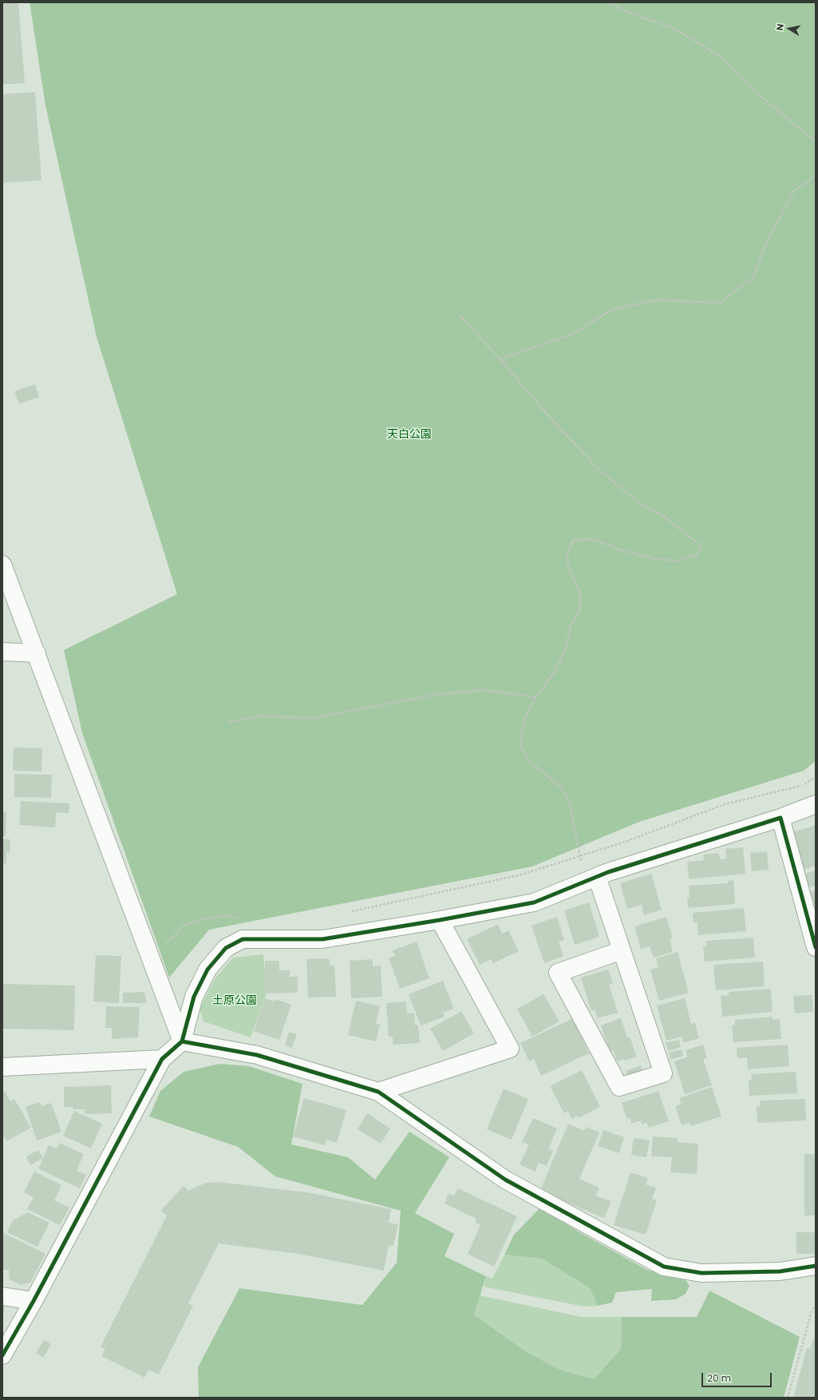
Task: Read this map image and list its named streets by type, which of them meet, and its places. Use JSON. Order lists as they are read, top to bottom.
{
  "parks": ["天白公園", "土原公園"],
  "scale_bar": "20 m",
  "north": "left"
}
